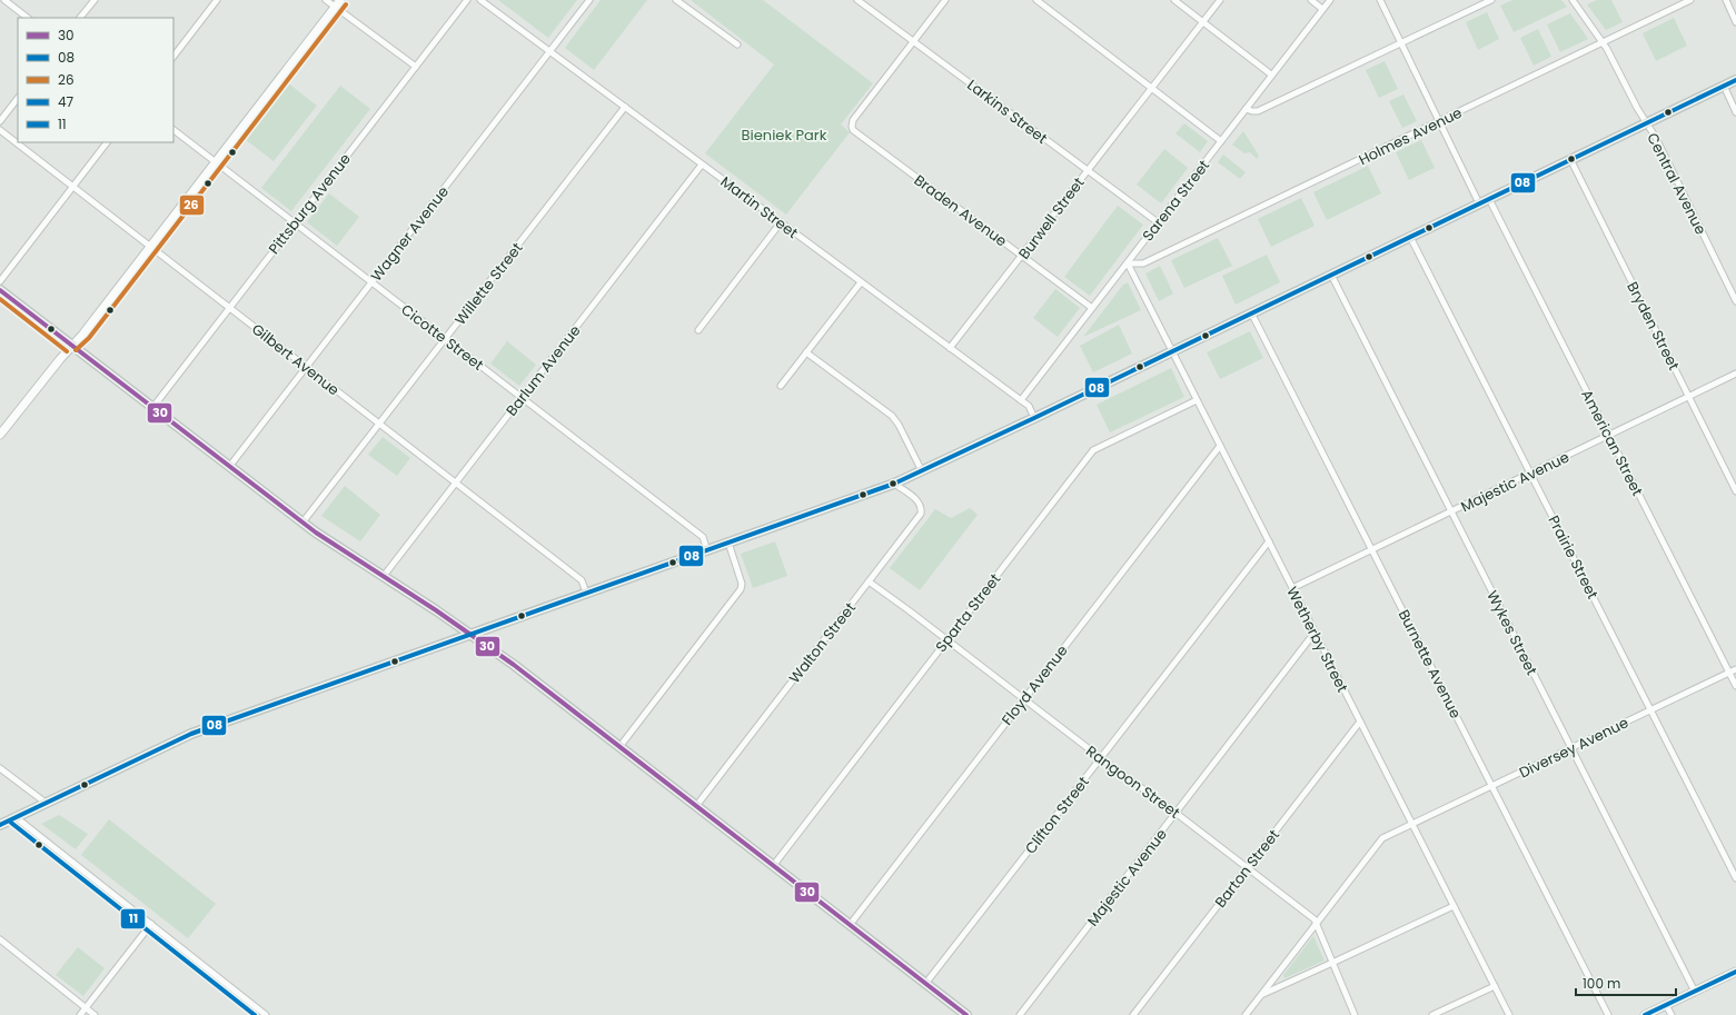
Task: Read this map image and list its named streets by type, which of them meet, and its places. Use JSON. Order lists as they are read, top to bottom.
{
  "streets": {
    "street": [
      "Larkins Street",
      "Holmes Avenue",
      "Central Avenue",
      "Sarena Street",
      "Pittsburg Avenue",
      "Martin Street",
      "Braden Avenue",
      "Burwell Street",
      "Wagner Avenue",
      "Willette Street",
      "Bryden Street",
      "Cicotte Street",
      "Gilbert Avenue",
      "Barlum Avenue",
      "American Street",
      "Majestic Avenue",
      "Prairie Street",
      "Sparta Street",
      "Wykes Street",
      "Wetherby Street",
      "Walton Street",
      "Burnette Avenue",
      "Floyd Avenue",
      "Diversey Avenue",
      "Rangoon Street",
      "Clifton Street",
      "Barton Street"
    ]
  },
  "crossings": [
    ["Larkins Street", "Sarena Street"],
    ["Larkins Street", "Braden Avenue"],
    ["Larkins Street", "Burwell Street"],
    ["Holmes Avenue", "Central Avenue"],
    ["Holmes Avenue", "Sarena Street"],
    ["Holmes Avenue", "Wetherby Street"],
    ["Sarena Street", "Martin Street"],
    ["Sarena Street", "Braden Avenue"],
    ["Sarena Street", "Wetherby Street"],
    ["Pittsburg Avenue", "Cicotte Street"],
    ["Pittsburg Avenue", "Gilbert Avenue"],
    ["Martin Street", "Burwell Street"],
    ["Martin Street", "Wagner Avenue"],
    ["Martin Street", "Willette Street"],
    ["Martin Street", "Barlum Avenue"],
    ["Braden Avenue", "Burwell Street"],
    ["Wagner Avenue", "Cicotte Street"],
    ["Wagner Avenue", "Gilbert Avenue"],
    ["Willette Street", "Cicotte Street"],
    ["Willette Street", "Gilbert Avenue"],
    ["Bryden Street", "Majestic Avenue"],
    ["Cicotte Street", "Barlum Avenue"],
    ["Gilbert Avenue", "Barlum Avenue"],
    ["American Street", "Majestic Avenue"],
    ["American Street", "Diversey Avenue"],
    ["Majestic Avenue", "Prairie Street"],
    ["Majestic Avenue", "Wykes Street"],
    ["Majestic Avenue", "Wetherby Street"],
    ["Majestic Avenue", "Burnette Avenue"],
    ["Majestic Avenue", "Rangoon Street"],
    ["Prairie Street", "Diversey Avenue"],
    ["Sparta Street", "Wetherby Street"],
    ["Sparta Street", "Rangoon Street"],
    ["Wykes Street", "Diversey Avenue"],
    ["Wetherby Street", "Floyd Avenue"],
    ["Wetherby Street", "Diversey Avenue"],
    ["Wetherby Street", "Clifton Street"],
    ["Wetherby Street", "Barton Street"],
    ["Walton Street", "Rangoon Street"],
    ["Burnette Avenue", "Diversey Avenue"],
    ["Floyd Avenue", "Rangoon Street"],
    ["Diversey Avenue", "Rangoon Street"],
    ["Rangoon Street", "Clifton Street"],
    ["Rangoon Street", "Barton Street"]
  ],
  "parks": ["Bieniek Park"],
  "lines": [
    "transit line 26",
    "transit line 08",
    "transit line 30",
    "transit line 11",
    "transit line 47"
  ],
  "legend": [
    "30",
    "08",
    "26",
    "47",
    "11"
  ],
  "scale_bar": "100 m"
}
